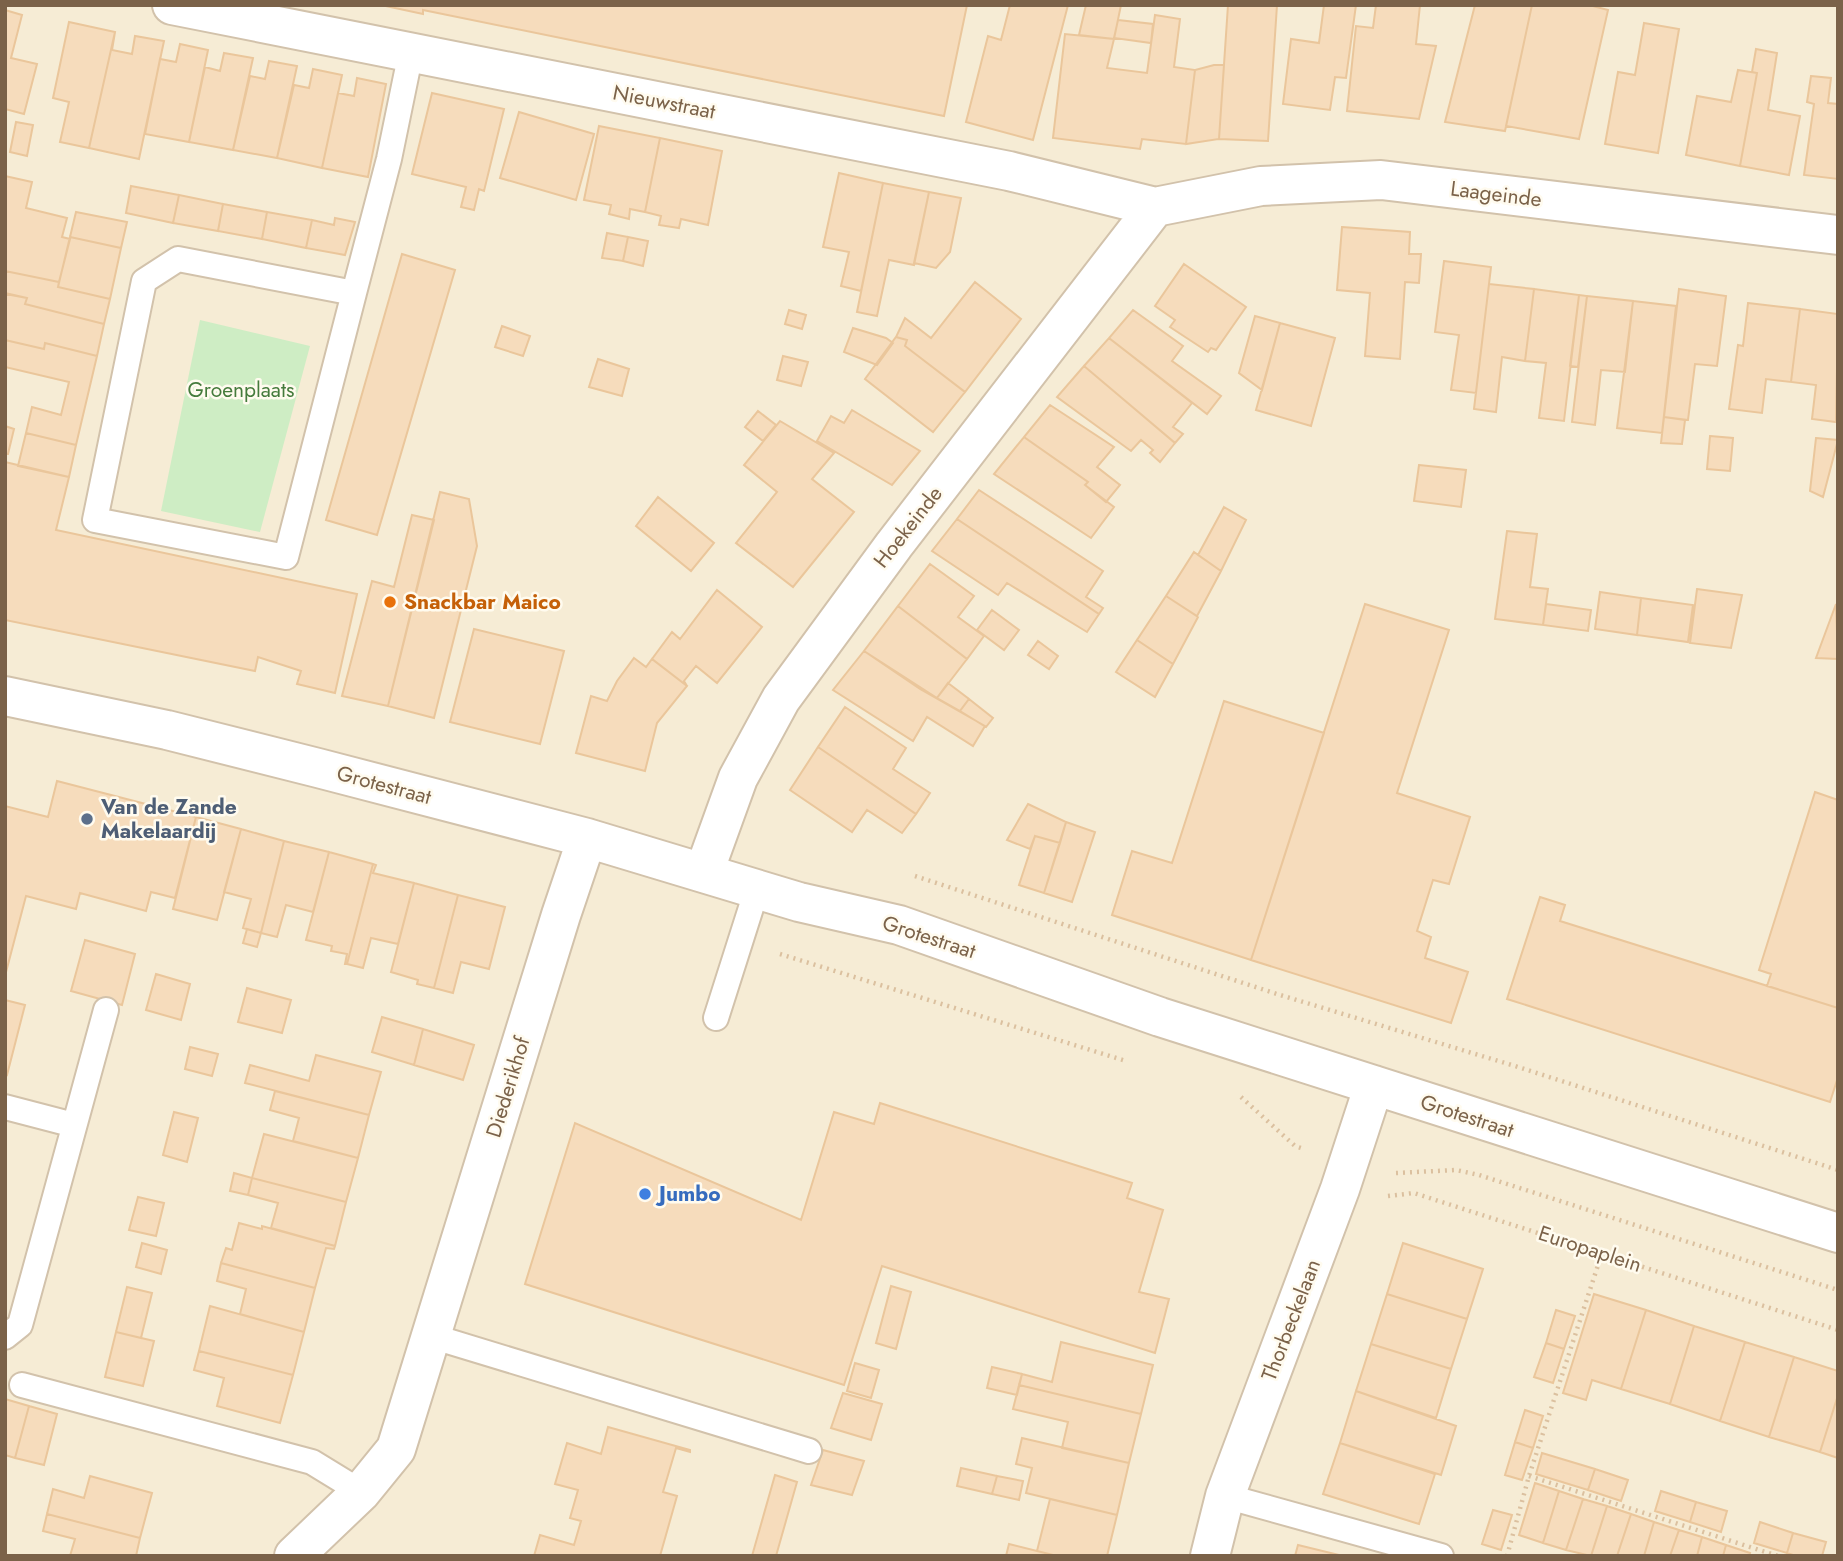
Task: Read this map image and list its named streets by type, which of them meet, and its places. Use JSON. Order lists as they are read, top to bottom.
{
  "streets": {
    "street": [
      "Nieuwstraat",
      "Laageinde",
      "Hoekeinde",
      "Grotestraat",
      "Diederikhof",
      "Thorbeckelaan"
    ],
    "path": ["Europaplein"]
  },
  "crossings": [
    ["Nieuwstraat", "Laageinde"],
    ["Nieuwstraat", "Hoekeinde"],
    ["Laageinde", "Hoekeinde"],
    ["Hoekeinde", "Grotestraat"],
    ["Grotestraat", "Diederikhof"],
    ["Grotestraat", "Thorbeckelaan"],
    ["Europaplein", "Thorbeckelaan"]
  ],
  "parks": ["Groenplaats"],
  "places": ["Snackbar Maico", "Van de Zande Makelaardij", "Jumbo"]
}
